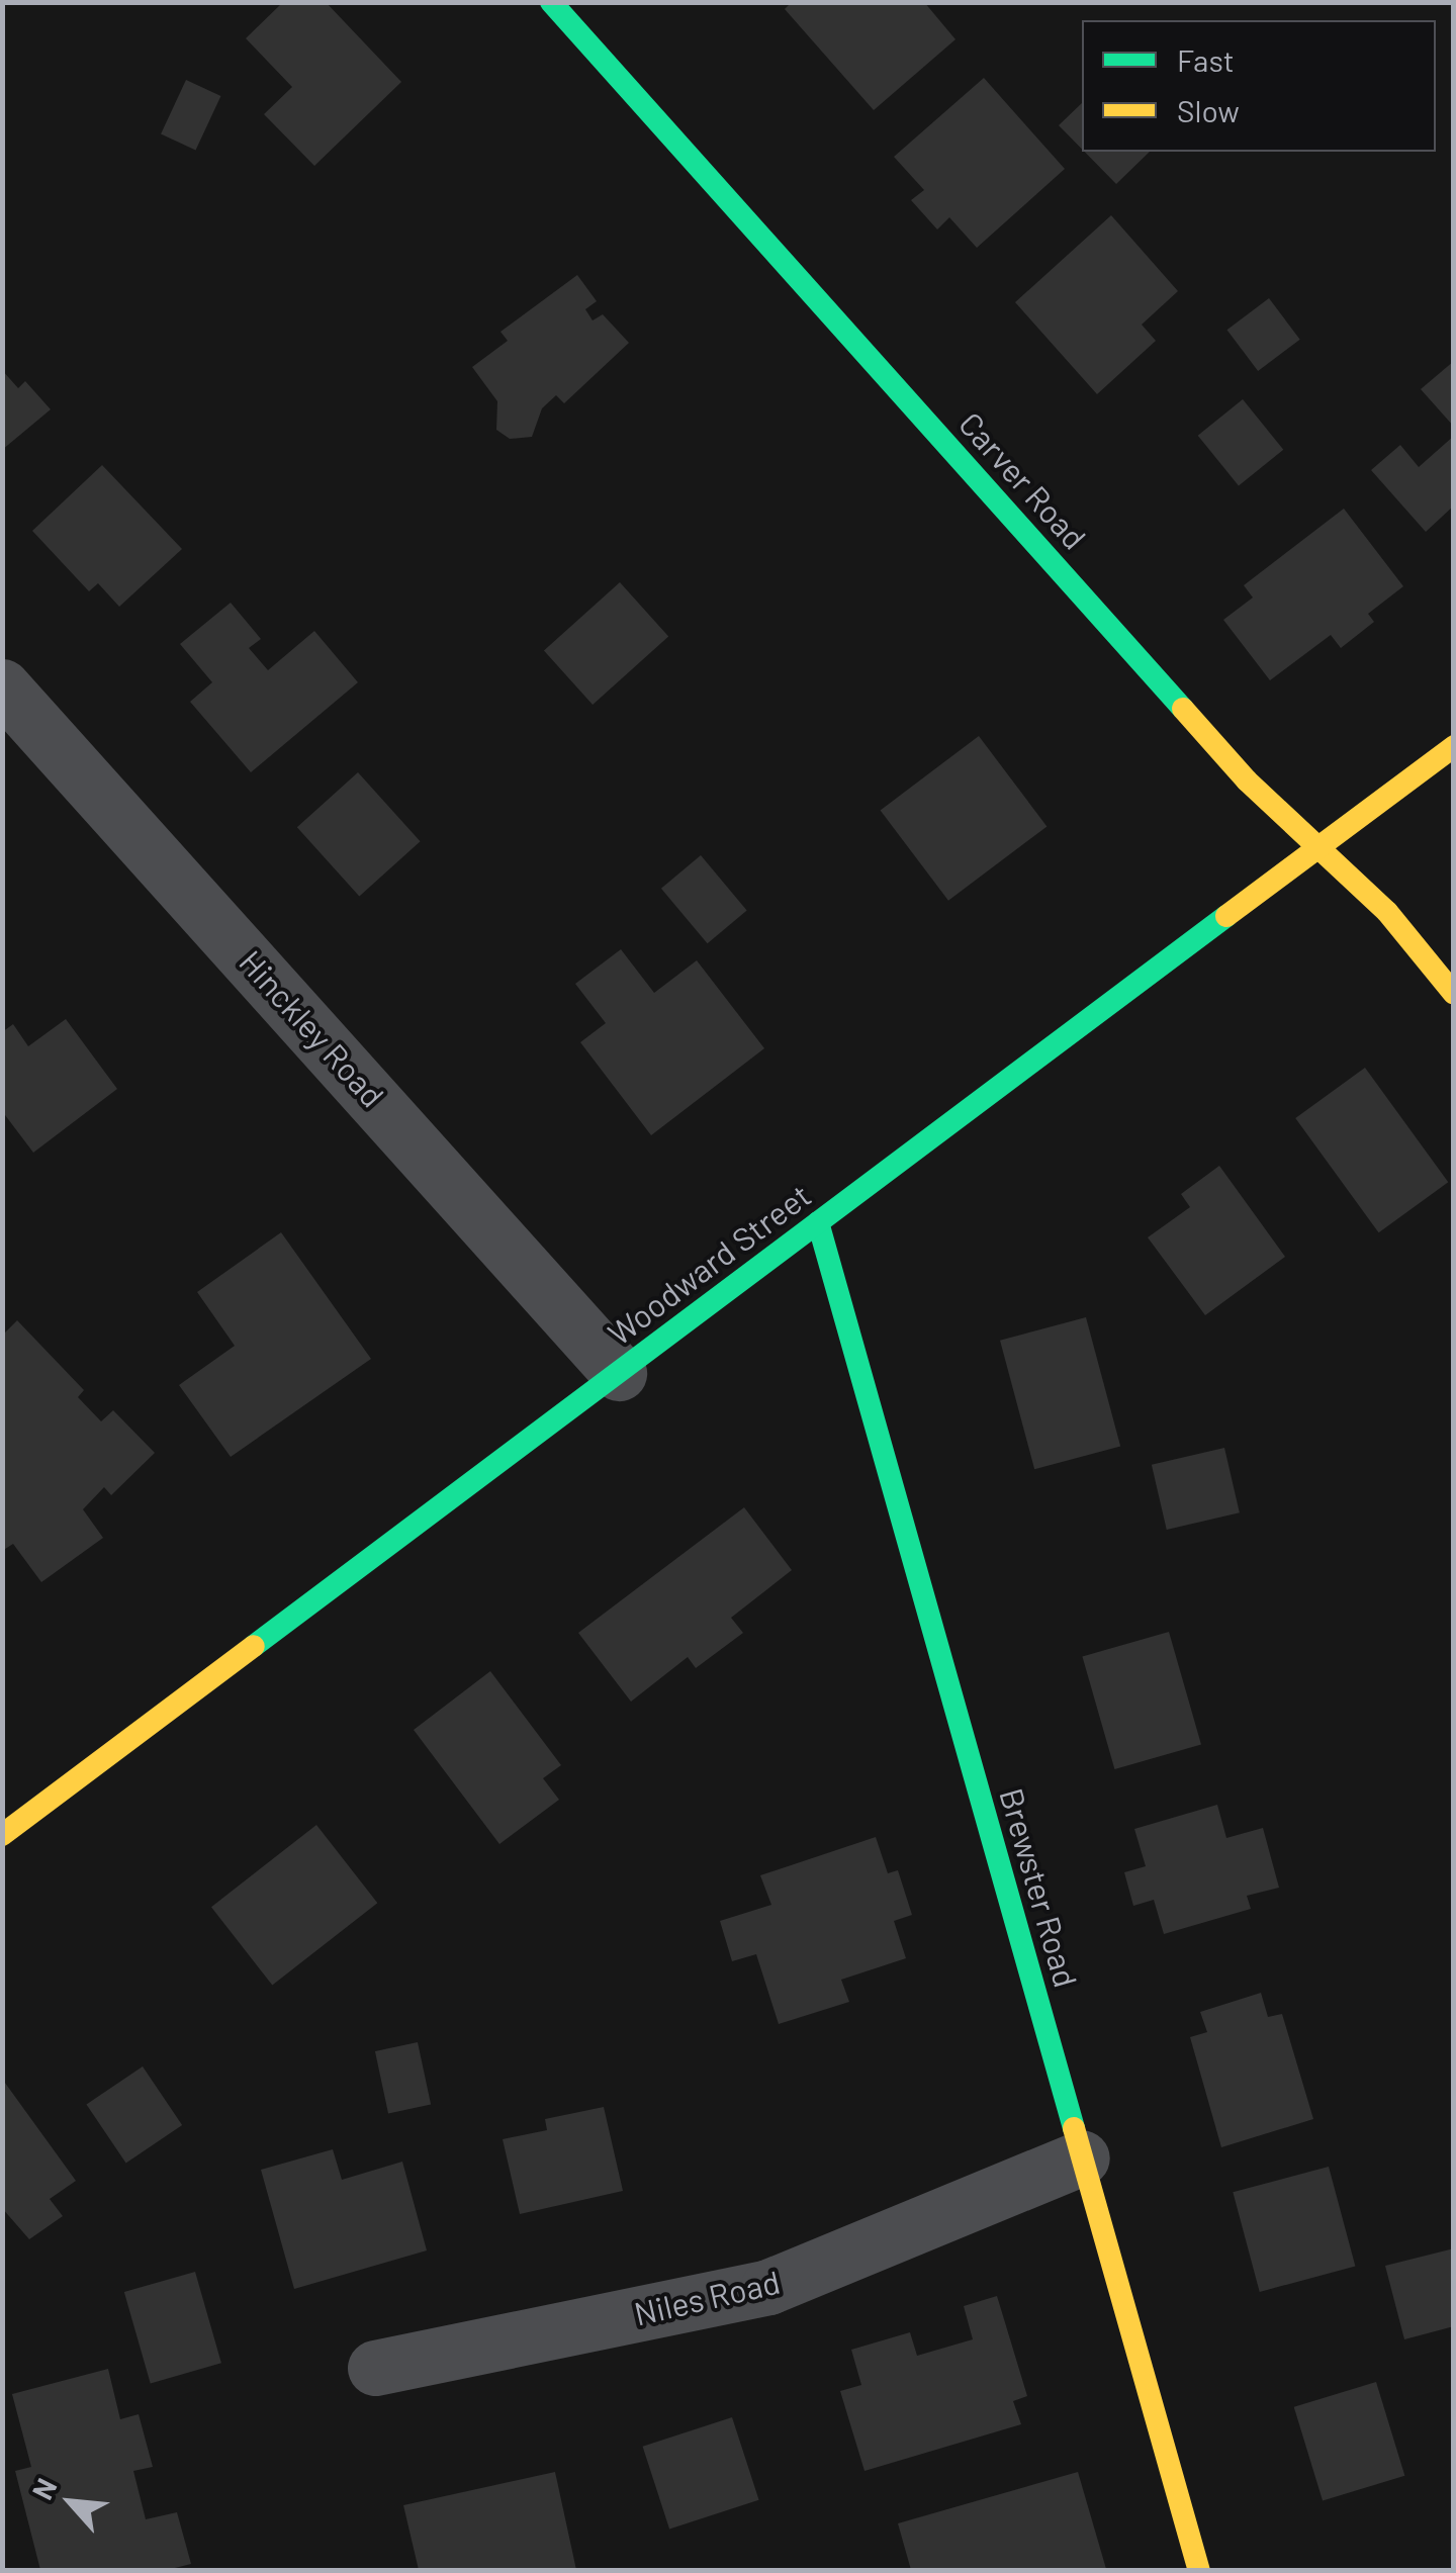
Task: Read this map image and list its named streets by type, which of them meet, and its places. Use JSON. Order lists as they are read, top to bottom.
{
  "streets": {
    "street": [
      "Carver Road",
      "Hinckley Road",
      "Woodward Street",
      "Brewster Road",
      "Niles Road"
    ]
  },
  "crossings": [
    ["Carver Road", "Woodward Street"],
    ["Hinckley Road", "Woodward Street"],
    ["Woodward Street", "Brewster Road"],
    ["Brewster Road", "Niles Road"]
  ],
  "legend": ["Fast", "Slow"],
  "north": "top left"
}
